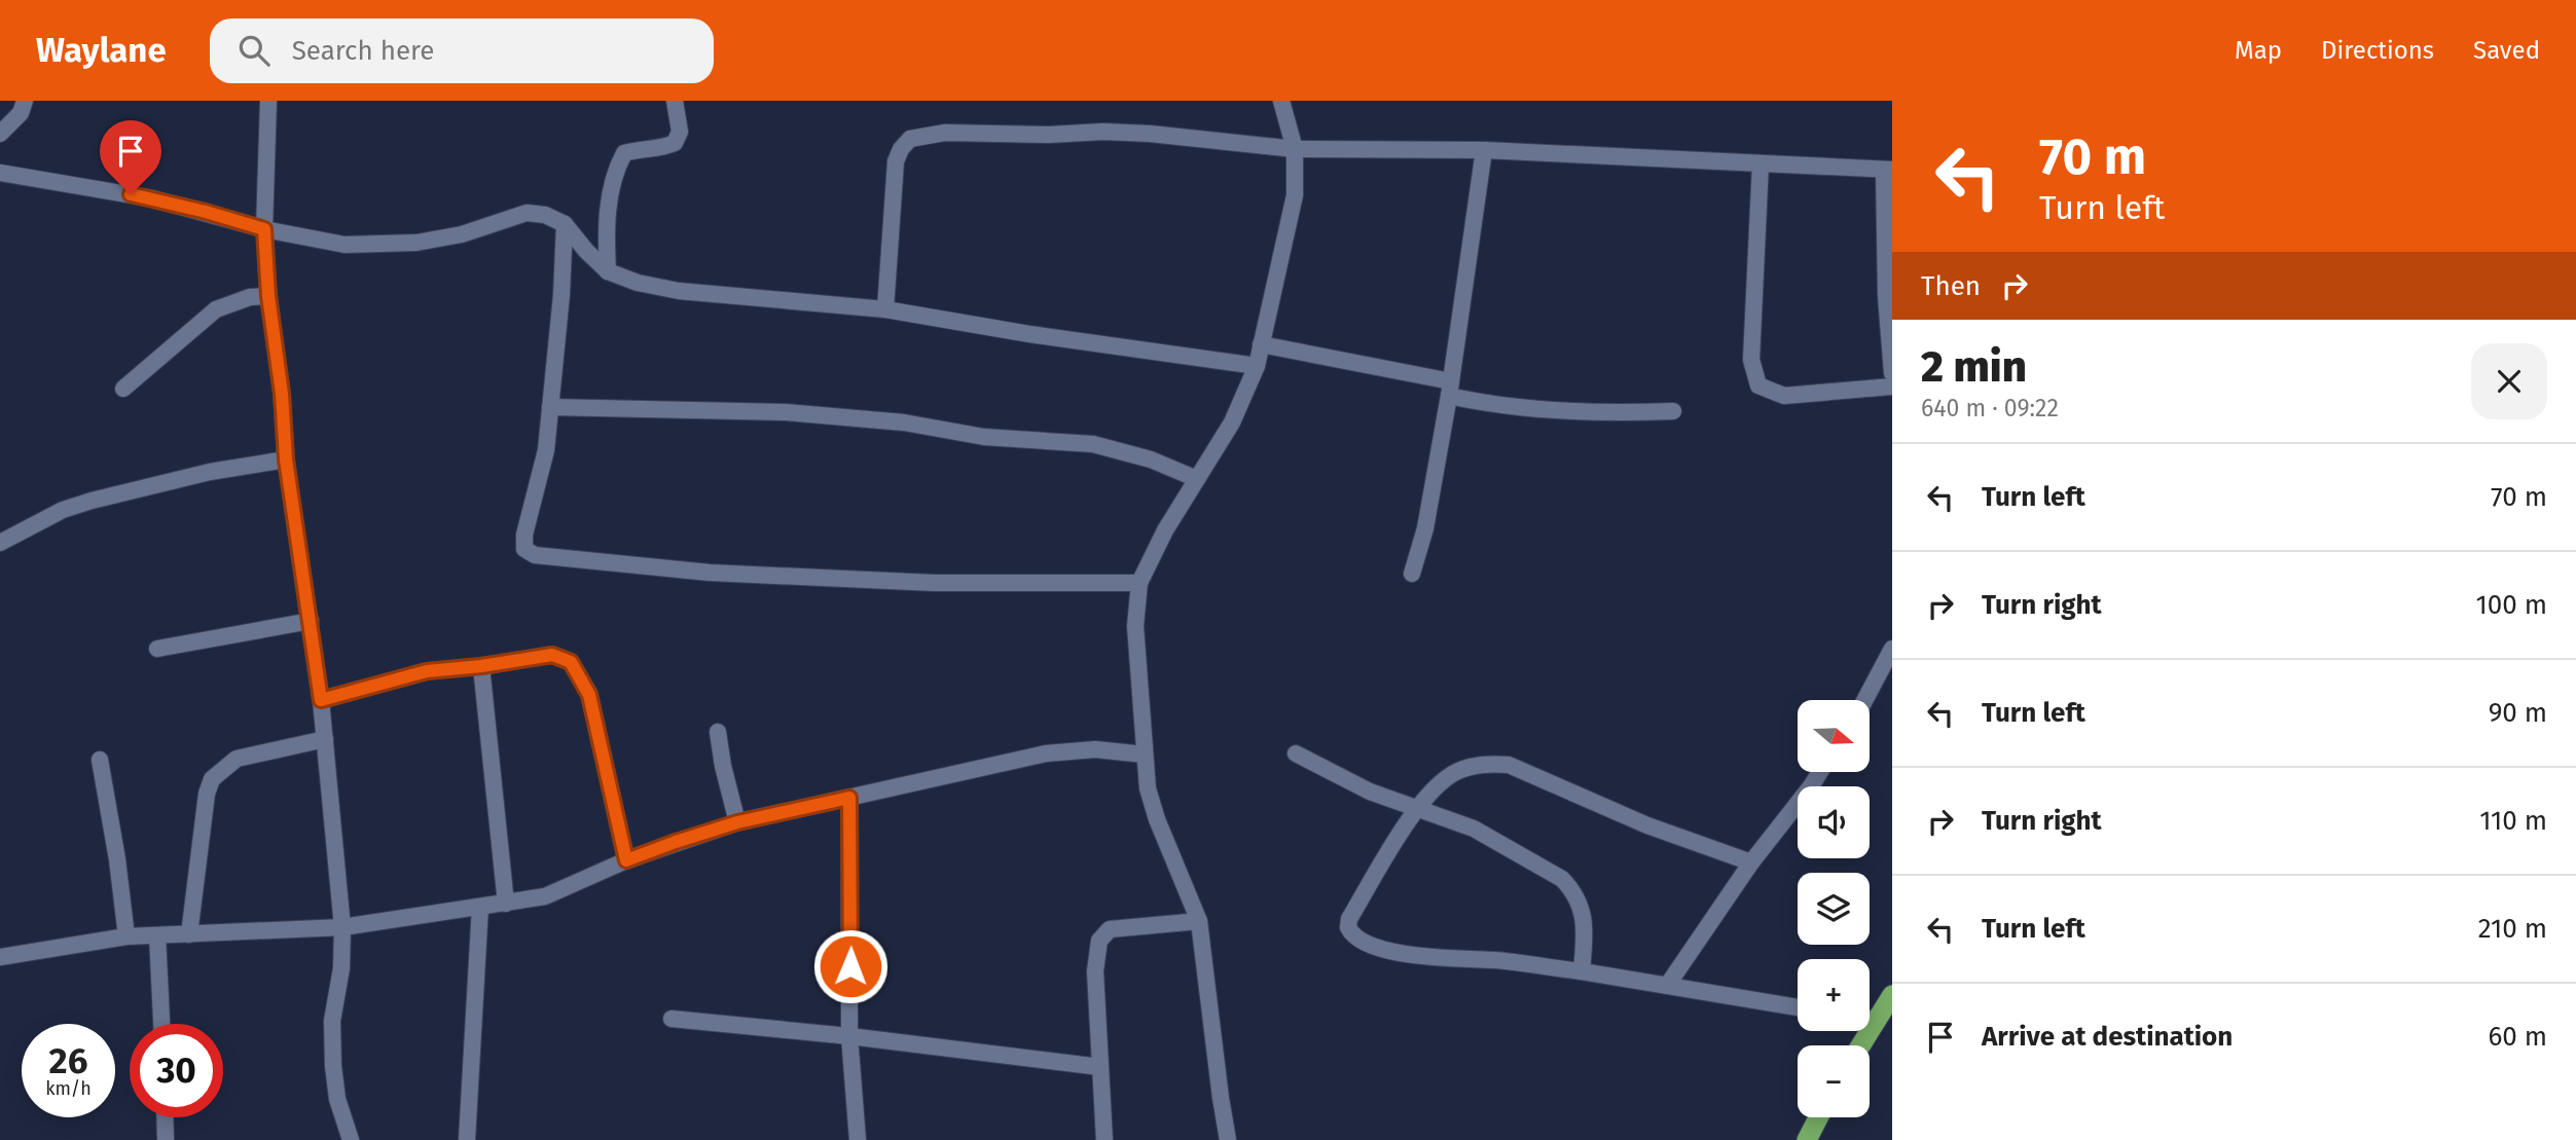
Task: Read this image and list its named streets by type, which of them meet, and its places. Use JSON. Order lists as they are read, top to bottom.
{
  "north": "right",
  "page": {
    "header": "Waylane",
    "search": "Search here",
    "nav": ["Map", "Directions", "Saved"],
    "turn": ["70 m", "Turn left"],
    "then": "Then",
    "heading": ["2 min", "640 m · 09:22"],
    "list": [
      {
        "name": "Turn left",
        "value": "70 m"
      },
      {
        "name": "Turn right",
        "value": "100 m"
      },
      {
        "name": "Turn left",
        "value": "90 m"
      },
      {
        "name": "Turn right",
        "value": "110 m"
      },
      {
        "name": "Turn left",
        "value": "210 m"
      },
      {
        "name": "Arrive at destination",
        "value": "60 m"
      }
    ],
    "map_buttons": ["+", "−"],
    "speed": "26 km/h",
    "limit": "30"
  }
}
